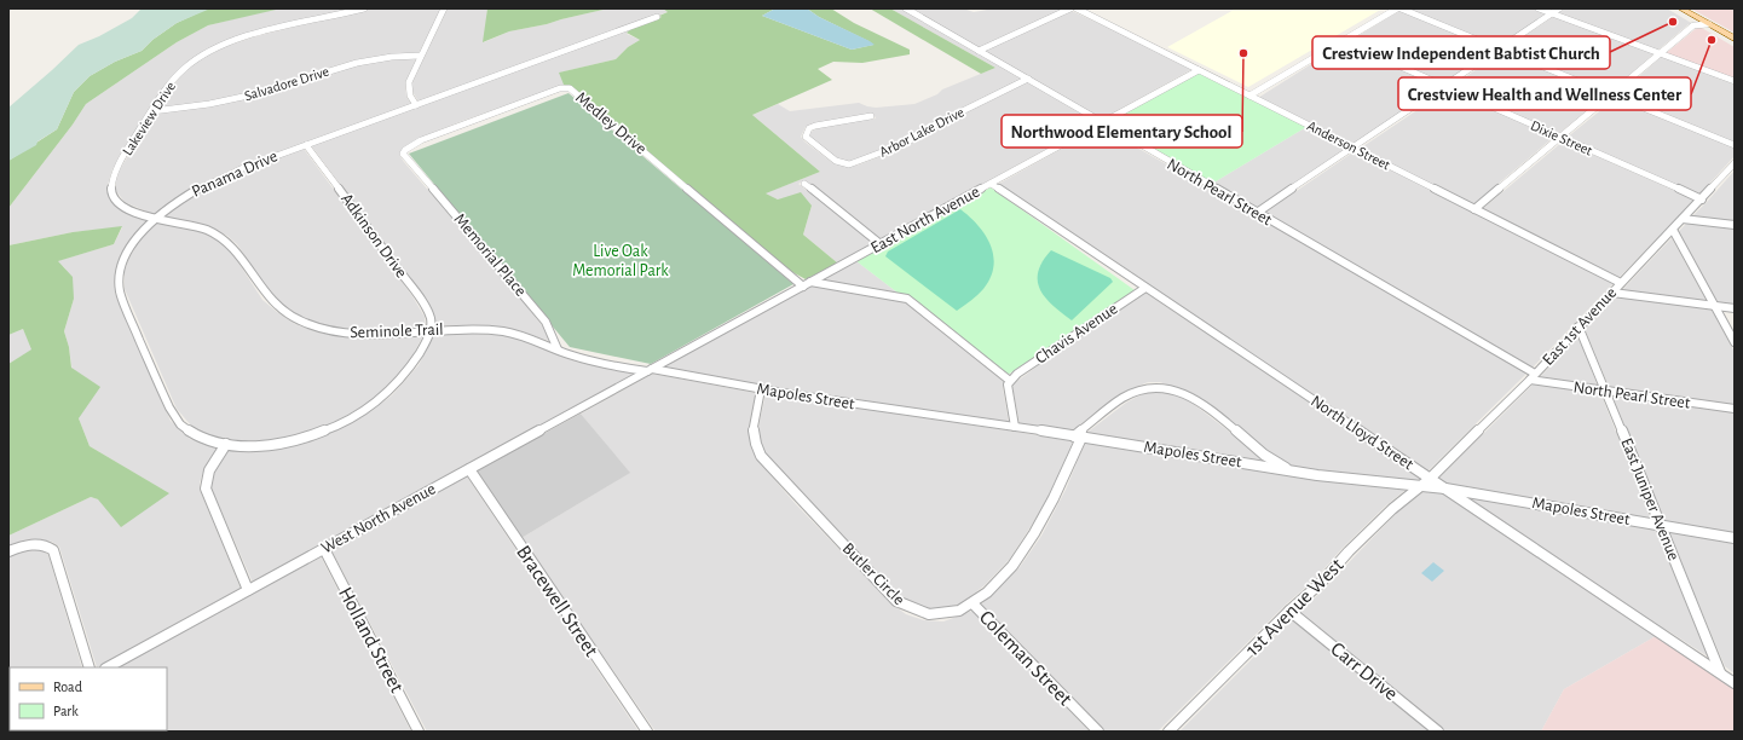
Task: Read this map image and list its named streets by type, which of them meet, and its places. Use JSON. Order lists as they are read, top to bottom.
{
  "streets": {
    "street": [
      "Salvadore Drive",
      "Lakeview Drive",
      "Medley Drive",
      "Arbor Lake Drive",
      "Dixie Street",
      "Anderson Street",
      "Panama Drive",
      "North Pearl Street",
      "East North Avenue",
      "Adkinson Drive",
      "Memorial Place",
      "East 1st Avenue",
      "Seminole Trail",
      "Chavis Avenue",
      "Mapoles Street",
      "North Lloyd Street",
      "East Juniper Avenue",
      "West North Avenue",
      "Butler Circle",
      "Bracewell Street",
      "1st Avenue West",
      "Holland Street",
      "Coleman Street",
      "Carr Drive"
    ]
  },
  "crossings": [
    ["Salvadore Drive", "Lakeview Drive"],
    ["Lakeview Drive", "Panama Drive"],
    ["Lakeview Drive", "Seminole Trail"],
    ["Medley Drive", "East North Avenue"],
    ["Medley Drive", "Memorial Place"],
    ["Arbor Lake Drive", "North Pearl Street"],
    ["Dixie Street", "East 1st Avenue"],
    ["Anderson Street", "East North Avenue"],
    ["Anderson Street", "East 1st Avenue"],
    ["Panama Drive", "Adkinson Drive"],
    ["Panama Drive", "Seminole Trail"],
    ["North Pearl Street", "East North Avenue"],
    ["North Pearl Street", "East 1st Avenue"],
    ["North Pearl Street", "East Juniper Avenue"],
    ["East North Avenue", "Seminole Trail"],
    ["East North Avenue", "Mapoles Street"],
    ["East North Avenue", "North Lloyd Street"],
    ["East North Avenue", "West North Avenue"],
    ["Adkinson Drive", "Seminole Trail"],
    ["Memorial Place", "Seminole Trail"],
    ["East 1st Avenue", "Mapoles Street"],
    ["East 1st Avenue", "North Lloyd Street"],
    ["East 1st Avenue", "East Juniper Avenue"],
    ["East 1st Avenue", "1st Avenue West"],
    ["Seminole Trail", "Mapoles Street"],
    ["Seminole Trail", "West North Avenue"],
    ["Chavis Avenue", "North Lloyd Street"],
    ["Mapoles Street", "North Lloyd Street"],
    ["Mapoles Street", "East Juniper Avenue"],
    ["Mapoles Street", "West North Avenue"],
    ["Mapoles Street", "Butler Circle"],
    ["Mapoles Street", "1st Avenue West"],
    ["North Lloyd Street", "East Juniper Avenue"],
    ["West North Avenue", "Bracewell Street"],
    ["West North Avenue", "Holland Street"],
    ["Butler Circle", "Coleman Street"],
    ["1st Avenue West", "Carr Drive"]
  ],
  "parks": ["Live Oak Memorial Park"],
  "places": ["Crestview Independent Babtist Church", "Crestview Health and Wellness Center", "Northwood Elementary School"],
  "legend": ["Road", "Park"]
}
